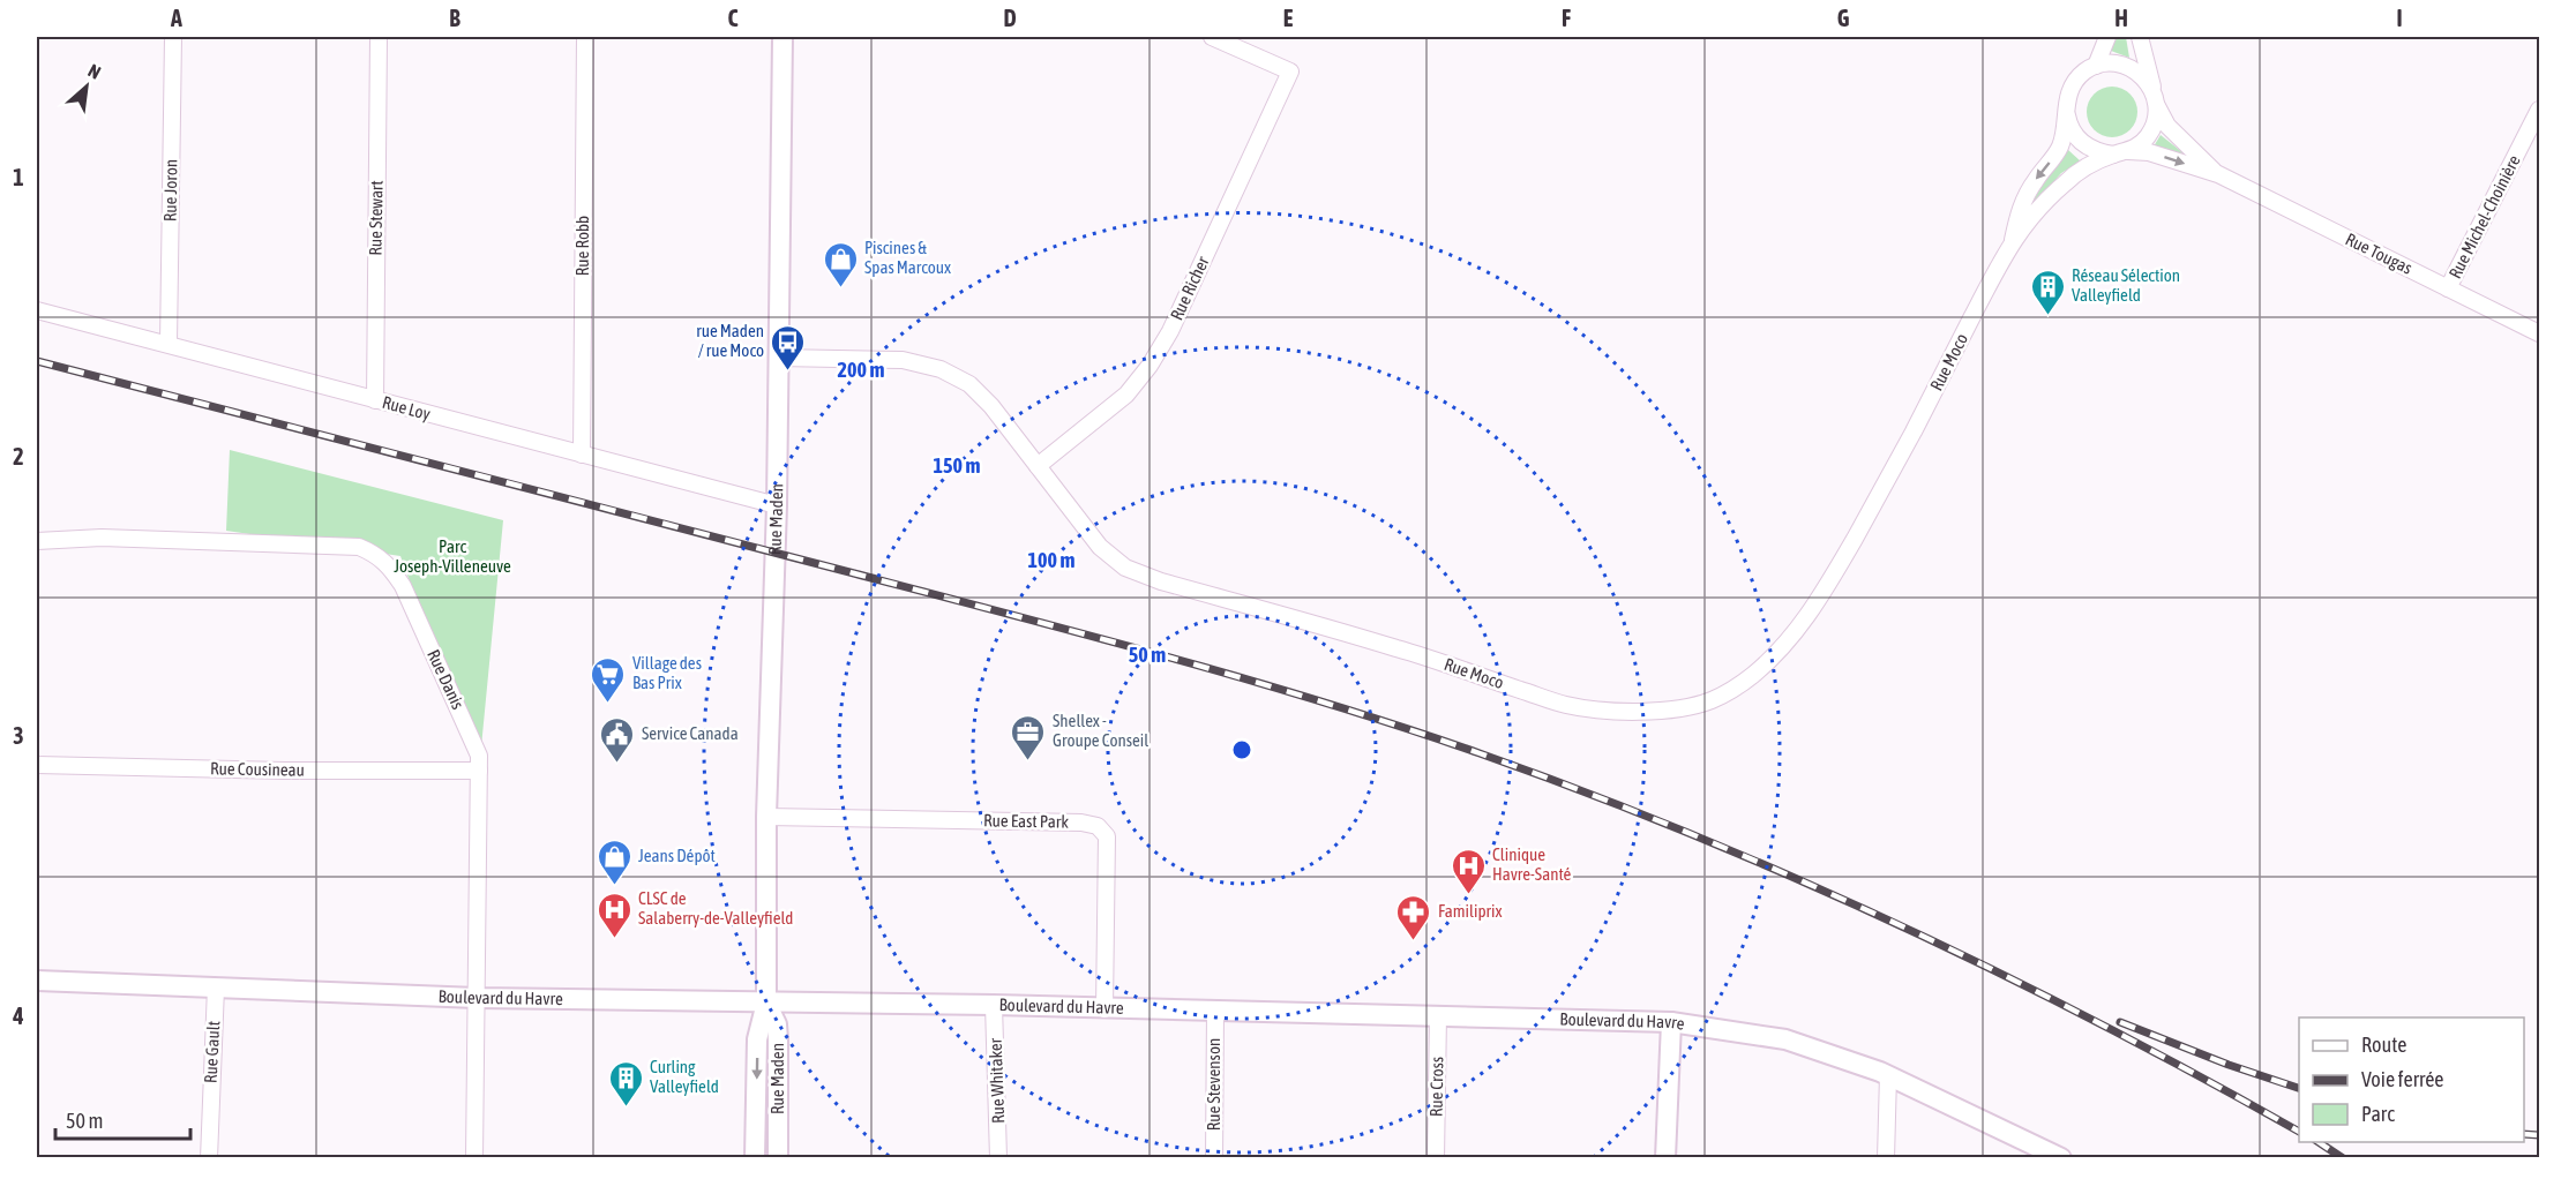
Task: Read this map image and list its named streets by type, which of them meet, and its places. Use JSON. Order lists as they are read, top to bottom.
{
  "streets": {
    "street": [
      "Rue Joron",
      "Rue Michel-Choinière",
      "Rue Stewart",
      "Rue Robb",
      "Rue Tougas",
      "Rue Richer",
      "Rue Moco",
      "Rue Loy",
      "Rue Maden",
      "Rue Danis",
      "Rue Cousineau",
      "Rue East Park",
      "Boulevard du Havre",
      "Rue Gault",
      "Rue Whitaker",
      "Rue Stevenson",
      "Rue Cross"
    ]
  },
  "crossings": [
    ["Rue Joron", "Rue Loy"],
    ["Rue Michel-Choinière", "Rue Tougas"],
    ["Rue Stewart", "Rue Loy"],
    ["Rue Robb", "Rue Loy"],
    ["Rue Tougas", "Rue Moco"],
    ["Rue Richer", "Rue Moco"],
    ["Rue Moco", "Rue Maden"],
    ["Rue Loy", "Rue Maden"],
    ["Rue Maden", "Rue East Park"],
    ["Rue Maden", "Boulevard du Havre"],
    ["Rue Danis", "Rue Cousineau"],
    ["Rue Danis", "Boulevard du Havre"],
    ["Rue East Park", "Boulevard du Havre"],
    ["Boulevard du Havre", "Rue Gault"],
    ["Boulevard du Havre", "Rue Whitaker"],
    ["Boulevard du Havre", "Rue Stevenson"],
    ["Boulevard du Havre", "Rue Cross"]
  ],
  "parks": ["Parc Joseph-Villeneuve"],
  "places": {
    "shop": ["Piscines & Spas Marcoux", "Jeans Dépôt"],
    "building": ["Réseau Sélection Valleyfield", "Curling Valleyfield"],
    "bus stop": ["rue Maden / rue Moco"],
    "supermarket": ["Village des Bas Prix"],
    "office": ["Shellex - Groupe Conseil"],
    "public building": ["Service Canada"],
    "hospital": ["Clinique Havre-Santé", "CLSC de Salaberry-de-Valleyfield"],
    "pharmacy": ["Familiprix"]
  },
  "legend": ["Route", "Voie ferrée", "Parc"],
  "scale_bar": "50 m",
  "north": "top right",
  "grid": {
    "columns": [
      "A",
      "B",
      "C",
      "D",
      "E",
      "F",
      "G",
      "H",
      "I"
    ],
    "rows": [
      "1",
      "2",
      "3",
      "4"
    ]
  },
  "rings": [
    "200 m",
    "150 m",
    "100 m",
    "50 m"
  ]
}
